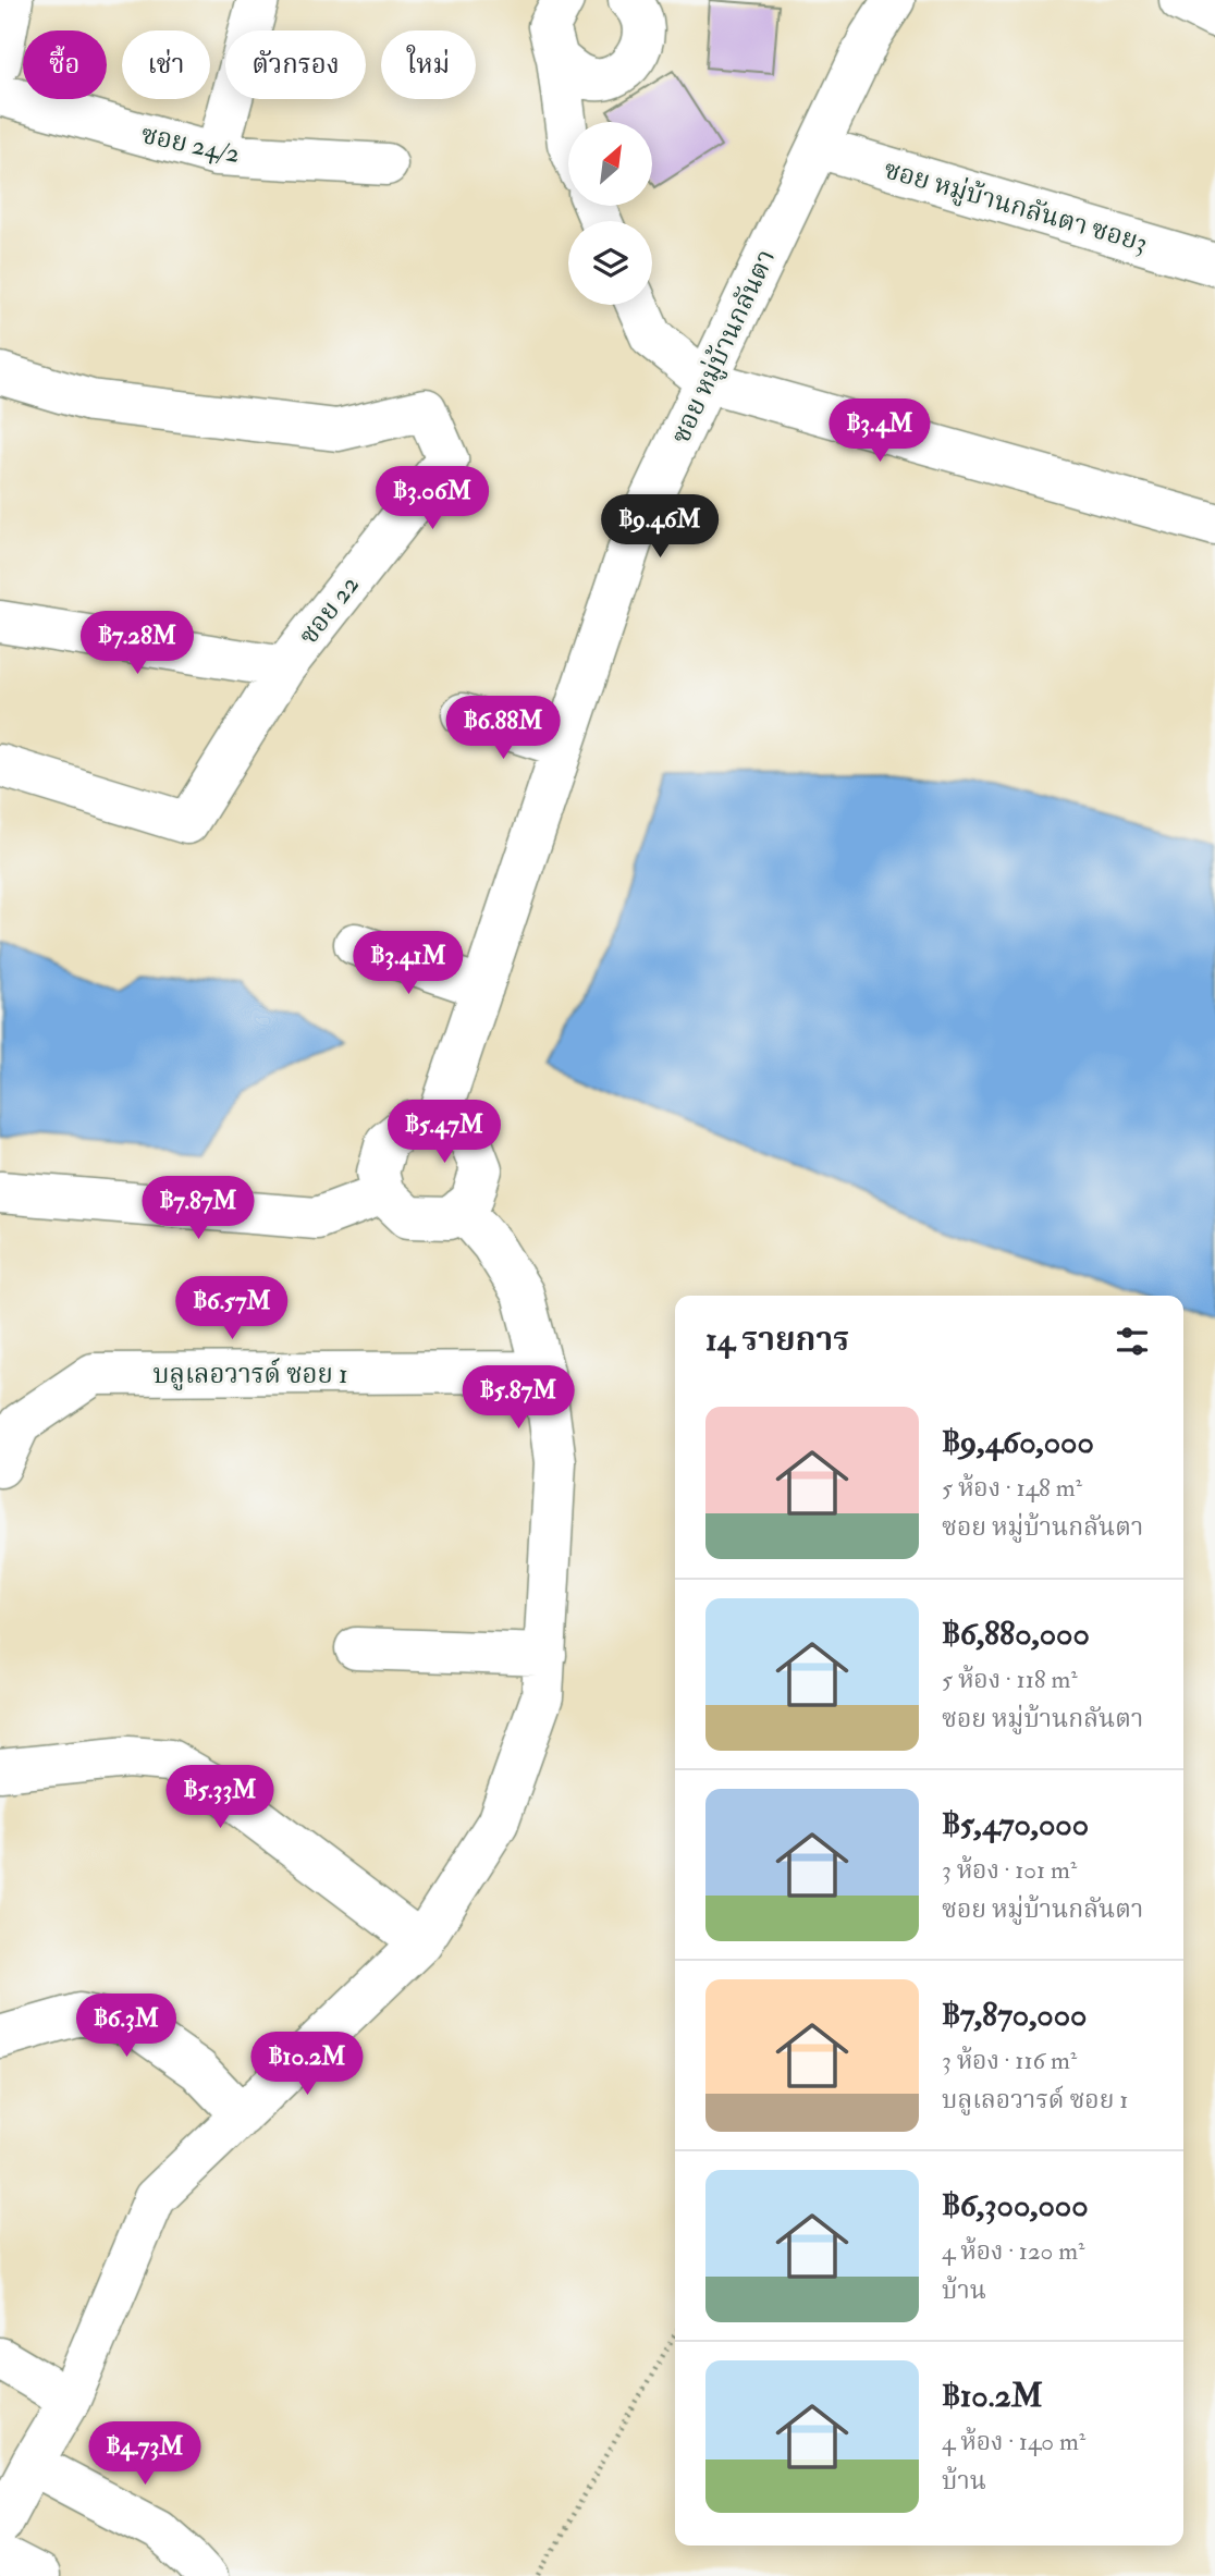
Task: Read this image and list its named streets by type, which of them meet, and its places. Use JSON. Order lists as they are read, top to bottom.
{
  "streets": {
    "street": [
      "ซอย 24/2",
      "ซอย หมู่บ้านกลันตา ซอย3",
      "ซอย หมู่บ้านกลันตา",
      "ซอย 22",
      "บลูเลอวารด์ ซอย 1"
    ]
  },
  "crossings": [
    ["ซอย หมู่บ้านกลันตา ซอย3", "ซอย หมู่บ้านกลันตา"]
  ],
  "north": "top right",
  "page": {
    "chip": [
      "ซื้อ",
      "เช่า",
      "ตัวกรอง",
      "ใหม่"
    ],
    "price": [
      "฿3.4M",
      "฿3.06M",
      "฿9.46M",
      "฿7.28M",
      "฿6.88M",
      "฿3.41M",
      "฿5.47M",
      "฿7.87M",
      "฿6.57M",
      "฿5.87M",
      "฿5.33M",
      "฿6.3M",
      "฿10.2M",
      "฿4.73M"
    ],
    "heading": "14 รายการ",
    "list": [
      {
        "name": "฿9,460,000",
        "note": "5 ห้อง · 148 m² · ซอย หมู่บ้านกลันตา"
      },
      {
        "name": "฿6,880,000",
        "note": "5 ห้อง · 118 m² · ซอย หมู่บ้านกลันตา"
      },
      {
        "name": "฿5,470,000",
        "note": "3 ห้อง · 101 m² · ซอย หมู่บ้านกลันตา"
      },
      {
        "name": "฿7,870,000",
        "note": "3 ห้อง · 116 m² · บลูเลอวารด์ ซอย 1"
      },
      {
        "name": "฿6,300,000",
        "note": "4 ห้อง · 120 m² · บ้าน"
      },
      {
        "name": "฿10.2M",
        "note": "4 ห้อง · 140 m² · บ้าน"
      }
    ]
  }
}
